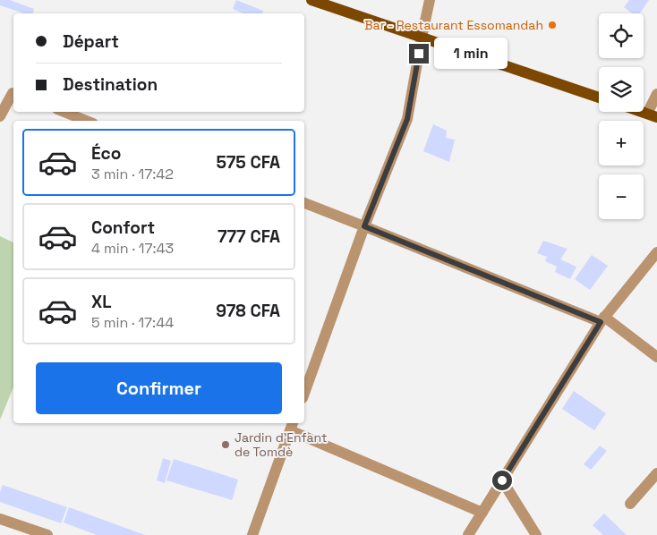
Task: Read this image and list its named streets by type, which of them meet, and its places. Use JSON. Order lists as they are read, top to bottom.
{
  "places": ["Bar - Restaurant Essomandah", "Jardin d'Enfant de Tomdè"],
  "page": {
    "map_buttons": ["+", "−"],
    "banner": ["Départ", "Destination"],
    "bubble": "1 min",
    "list": [
      {
        "name": "Éco",
        "note": "3 min · 17:42",
        "value": "575 CFA"
      },
      {
        "name": "Confort",
        "note": "4 min · 17:43",
        "value": "777 CFA"
      },
      {
        "name": "XL",
        "note": "5 min · 17:44",
        "value": "978 CFA"
      }
    ],
    "buttons": "Confirmer"
  }
}
